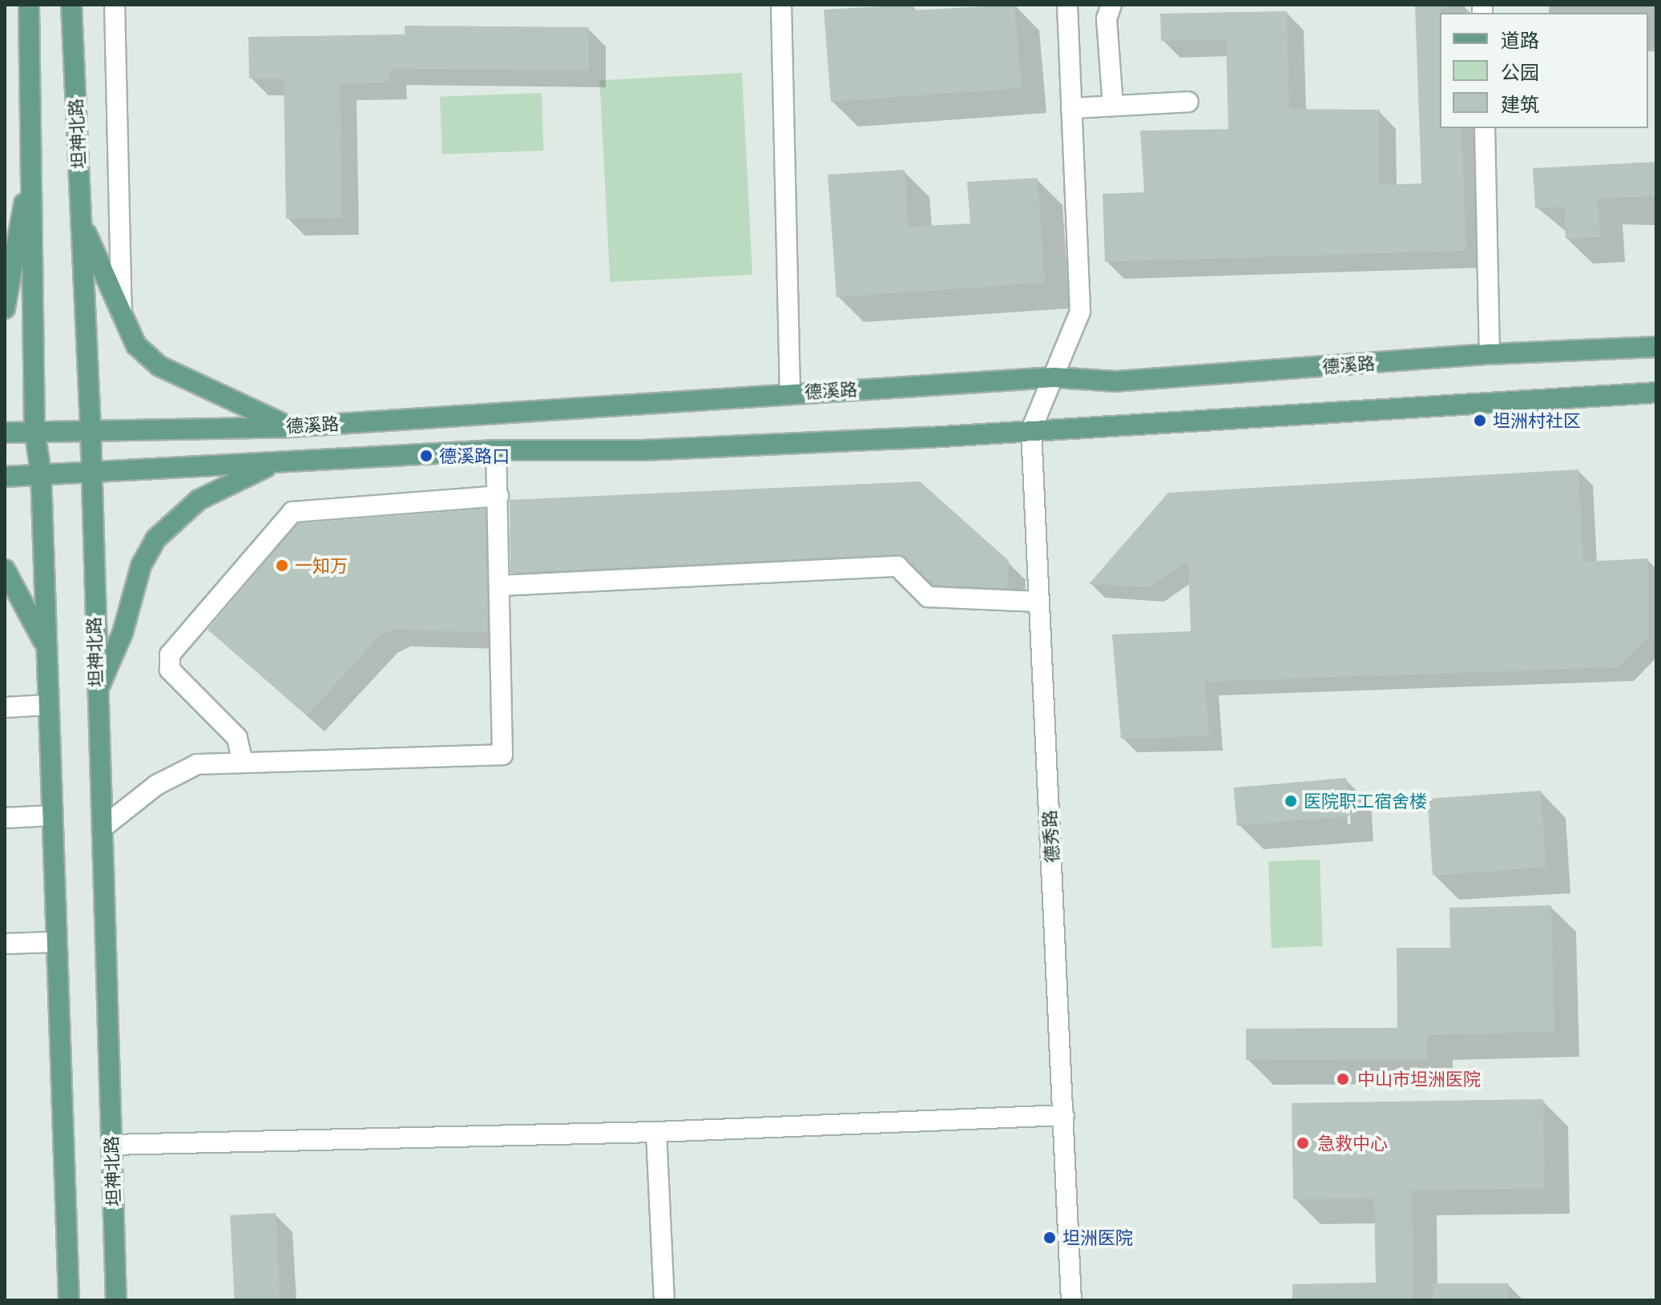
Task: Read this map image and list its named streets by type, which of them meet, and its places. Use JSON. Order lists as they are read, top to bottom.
{
  "streets": {
    "main road": ["坦神北路", "德溪路"],
    "street": ["德秀路"]
  },
  "crossings": [
    ["坦神北路", "德溪路"],
    ["德溪路", "德秀路"]
  ],
  "places": [
    "坦洲村社区",
    "德溪路口",
    "一知万",
    "医院职工宿舍楼",
    "中山市坦洲医院",
    "急救中心",
    "坦洲医院"
  ],
  "legend": ["道路", "公园", "建筑"]
}
